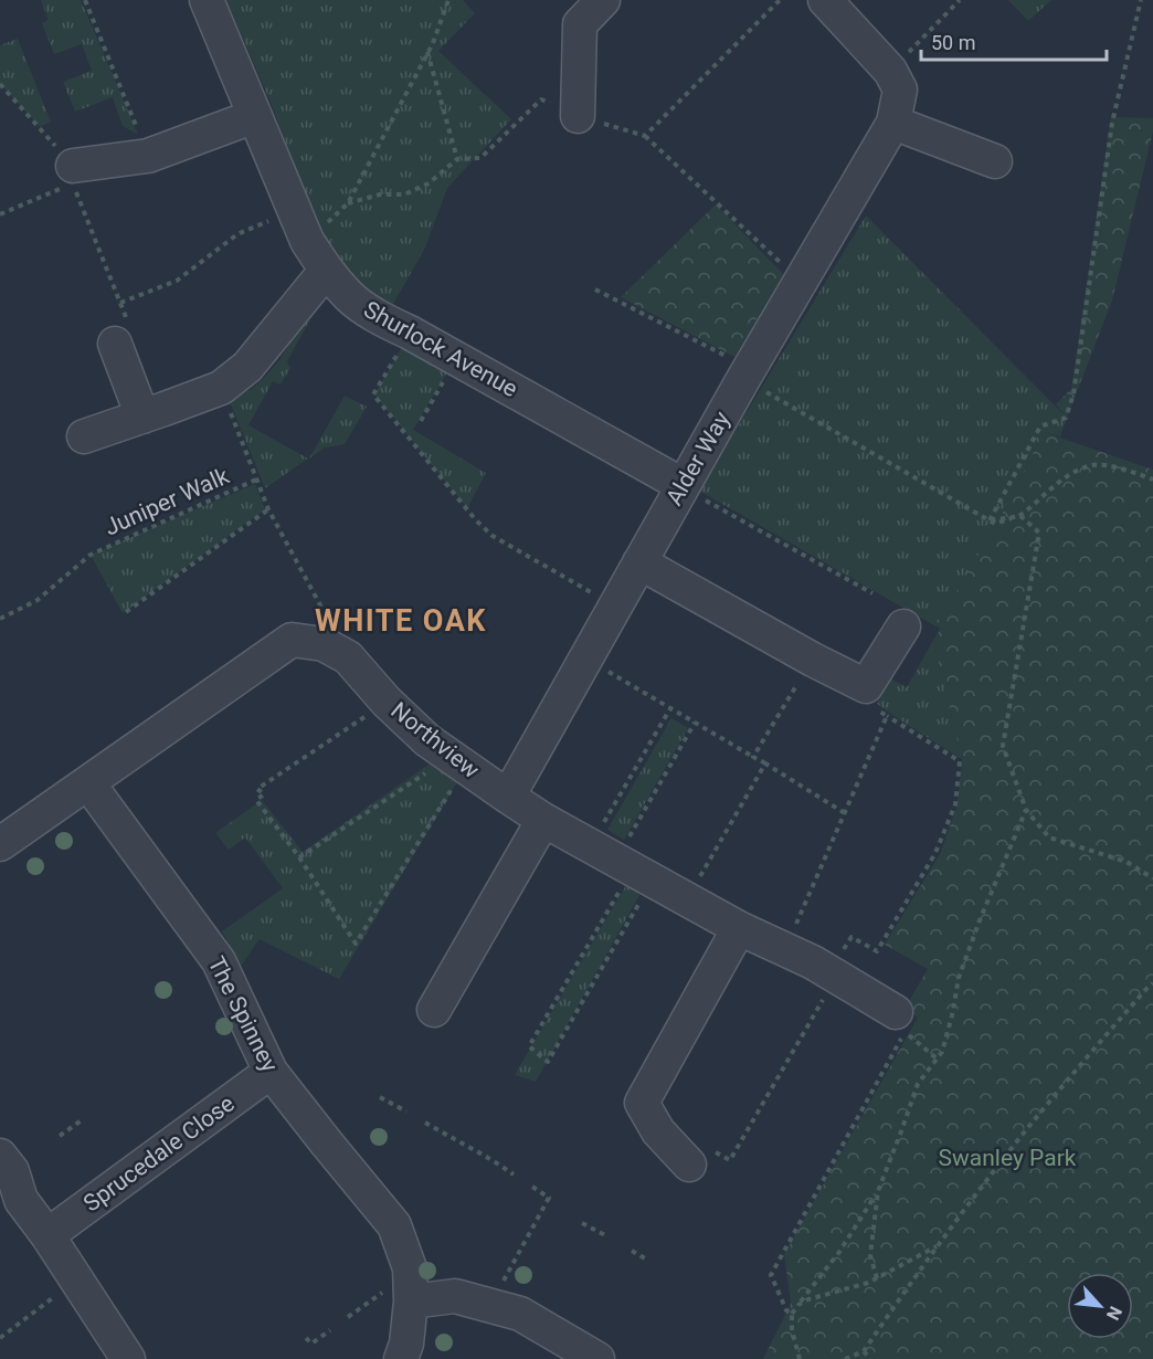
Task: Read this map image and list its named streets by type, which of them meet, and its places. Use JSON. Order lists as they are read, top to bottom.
{
  "streets": {
    "street": [
      "Shurlock Avenue",
      "Alder Way",
      "Northview",
      "The Spinney",
      "Sprucedale Close"
    ],
    "path": ["Juniper Walk"]
  },
  "crossings": [
    ["Shurlock Avenue", "Alder Way"],
    ["Alder Way", "Northview"],
    ["Juniper Walk", "Northview"],
    ["Northview", "The Spinney"],
    ["The Spinney", "Sprucedale Close"]
  ],
  "districts": ["WHITE OAK"],
  "parks": ["Swanley Park"],
  "scale_bar": "50 m",
  "north": "bottom right"
}
